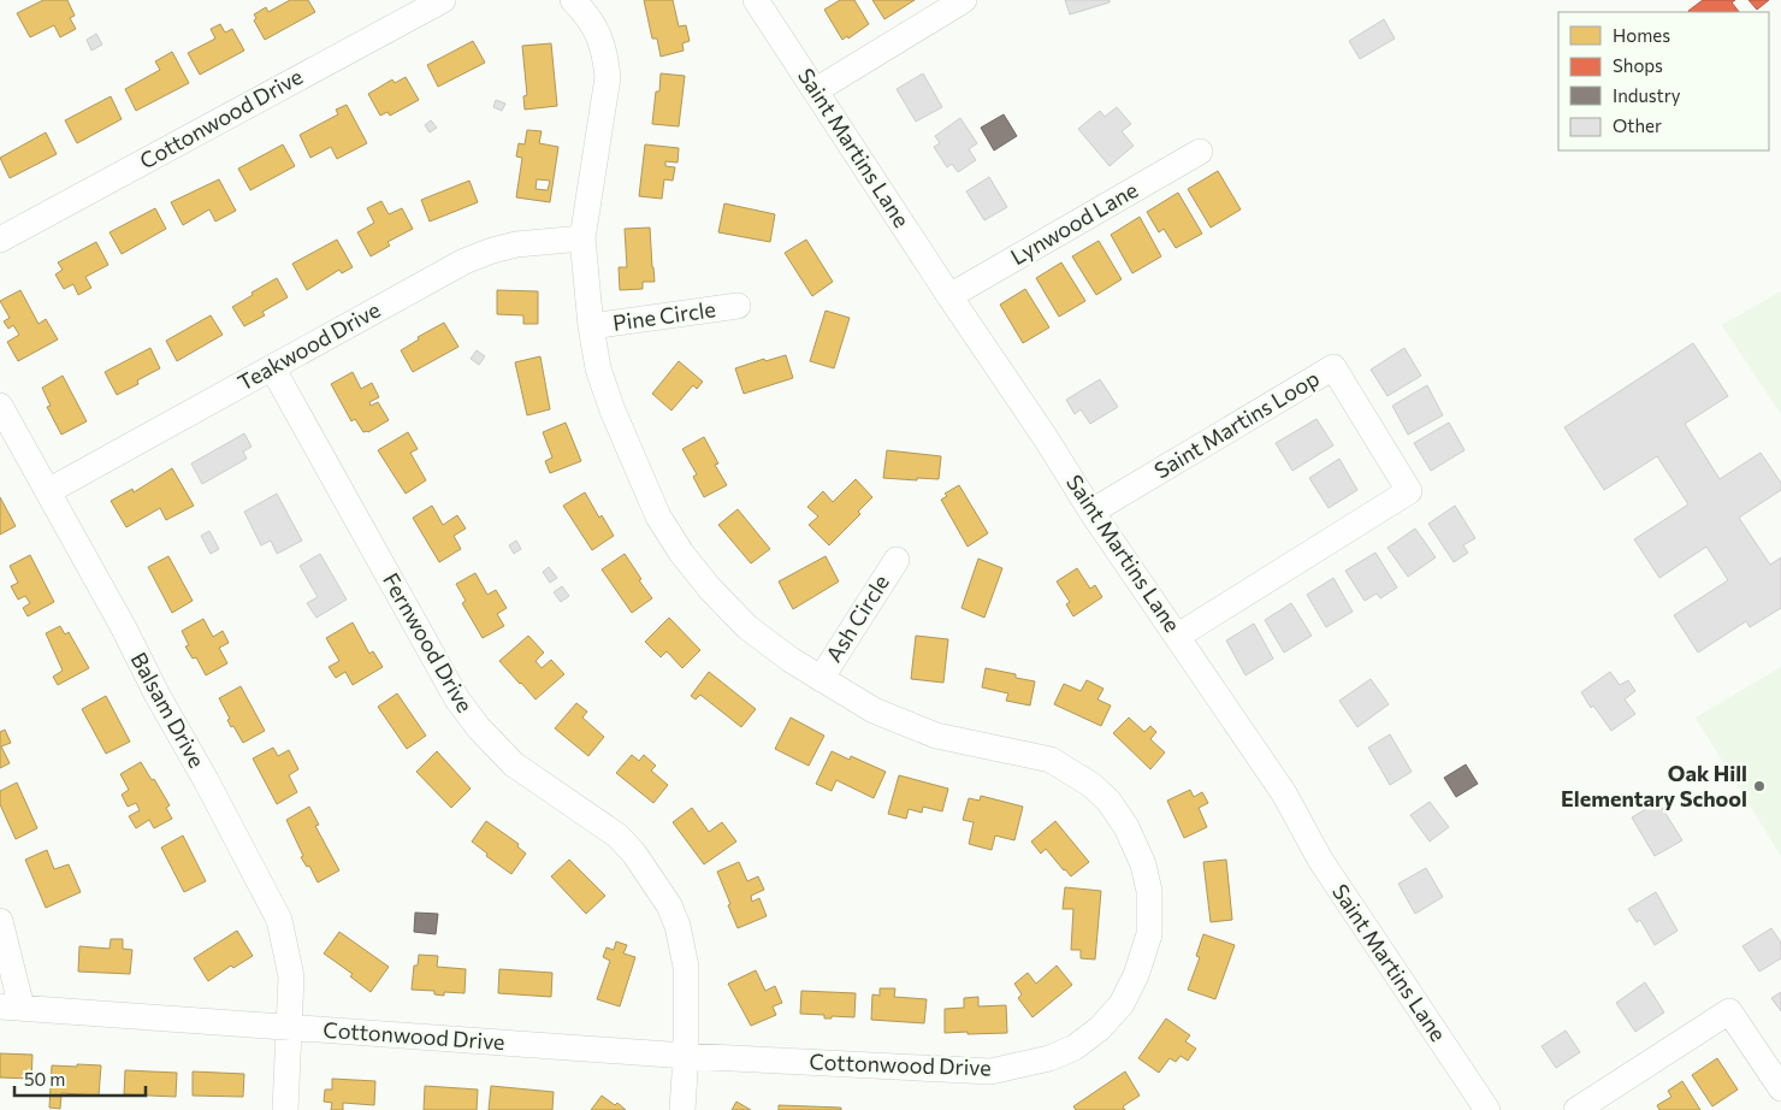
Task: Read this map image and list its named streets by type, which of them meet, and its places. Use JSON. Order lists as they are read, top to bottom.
{
  "streets": {
    "street": [
      "Cottonwood Drive",
      "Saint Martins Lane",
      "Lynwood Lane",
      "Pine Circle",
      "Teakwood Drive",
      "Saint Martins Loop",
      "Ash Circle",
      "Fernwood Drive",
      "Balsam Drive"
    ]
  },
  "crossings": [
    ["Cottonwood Drive", "Pine Circle"],
    ["Cottonwood Drive", "Teakwood Drive"],
    ["Cottonwood Drive", "Ash Circle"],
    ["Cottonwood Drive", "Fernwood Drive"],
    ["Cottonwood Drive", "Balsam Drive"],
    ["Saint Martins Lane", "Lynwood Lane"],
    ["Saint Martins Lane", "Saint Martins Loop"],
    ["Teakwood Drive", "Fernwood Drive"],
    ["Teakwood Drive", "Balsam Drive"]
  ],
  "places": ["Oak Hill Elementary School"],
  "legend": [
    "Homes",
    "Shops",
    "Industry",
    "Other"
  ],
  "scale_bar": "50 m"
}
